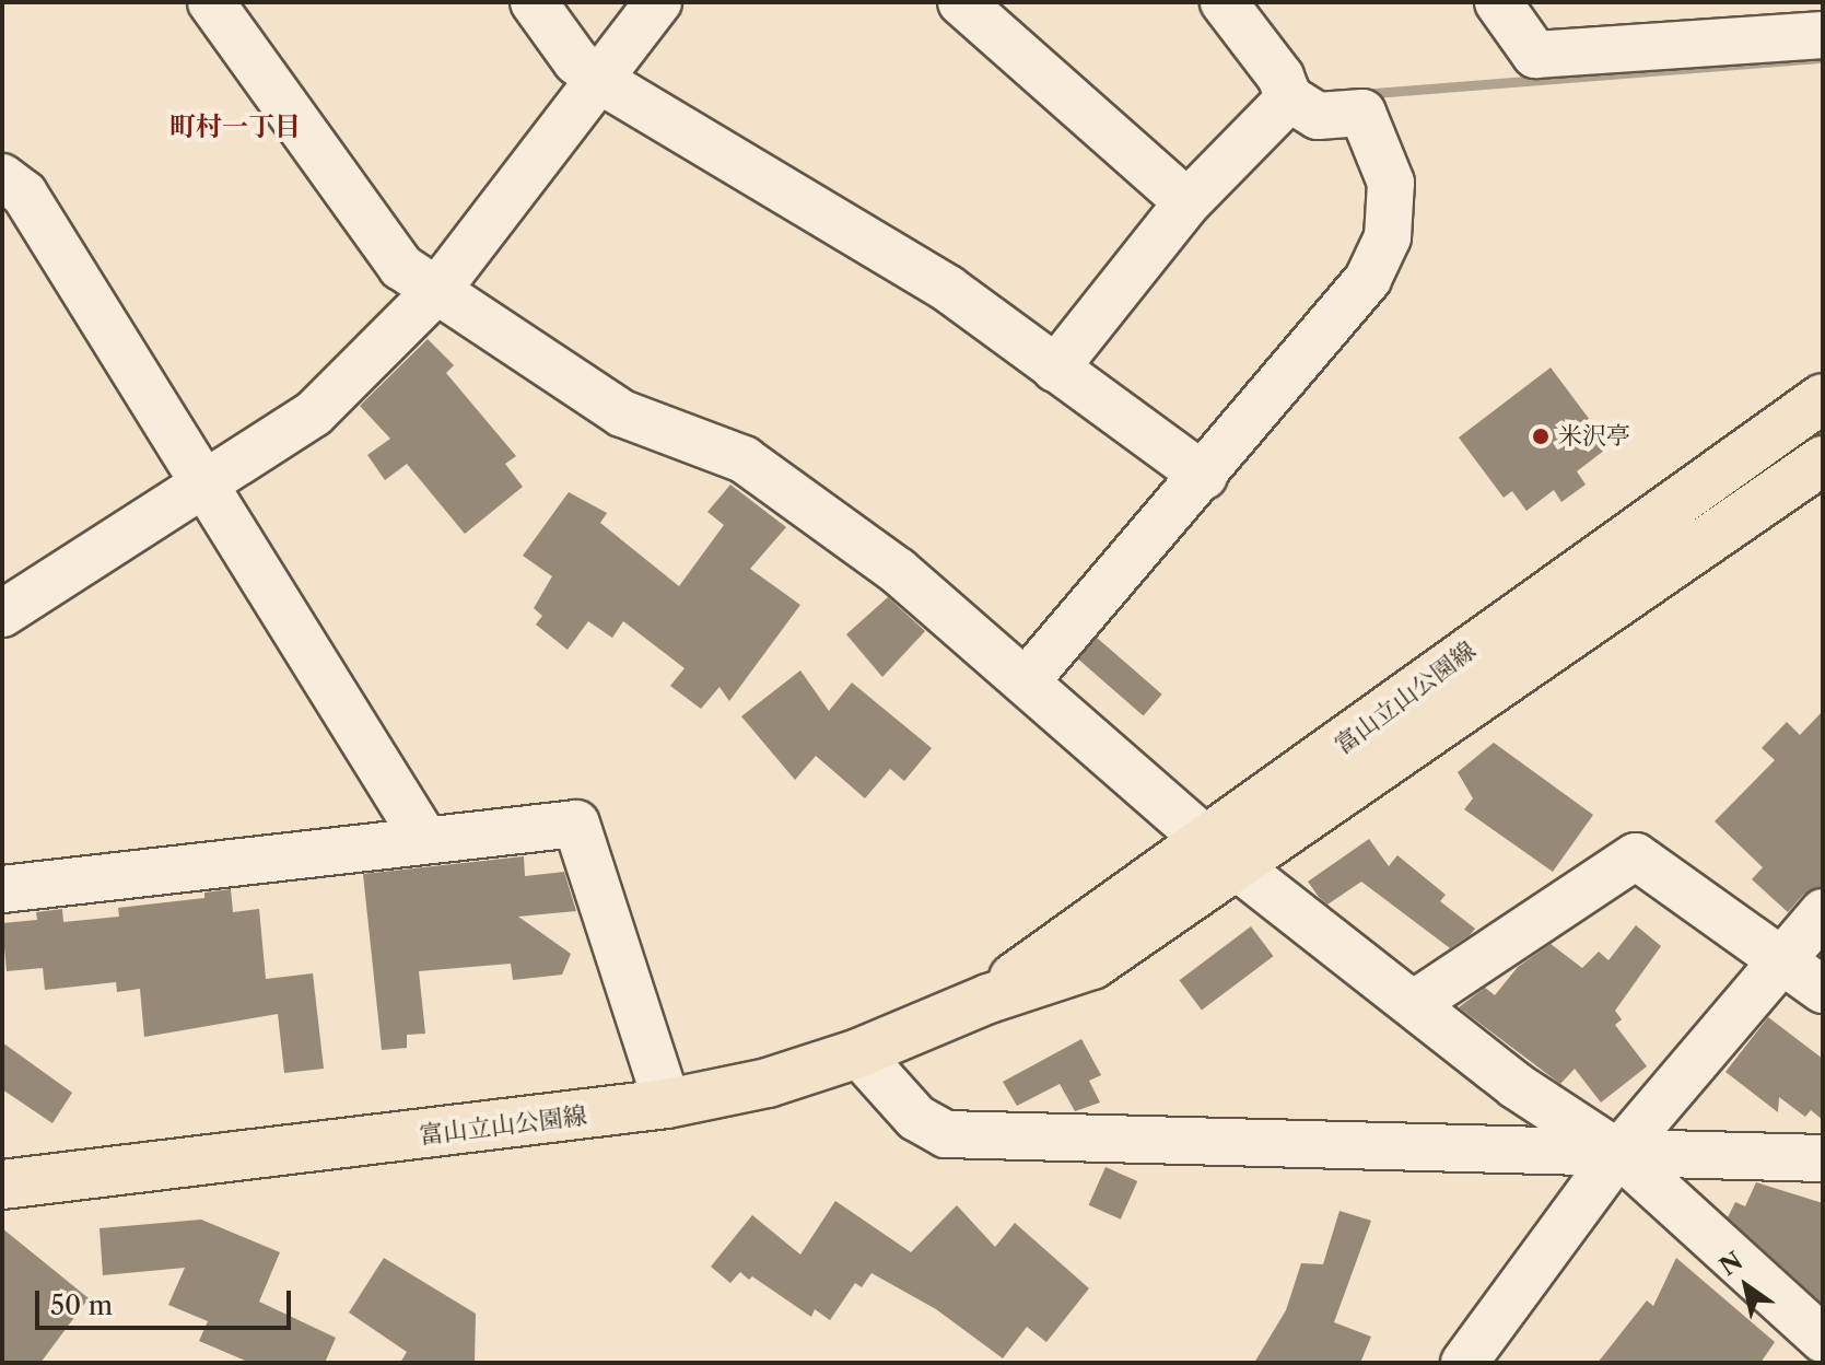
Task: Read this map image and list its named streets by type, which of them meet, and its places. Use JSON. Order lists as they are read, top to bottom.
{
  "streets": {
    "main road": ["富山立山公園線"]
  },
  "districts": ["町村一丁目"],
  "places": ["米沢亭"],
  "scale_bar": "50 m",
  "north": "top left"
}
